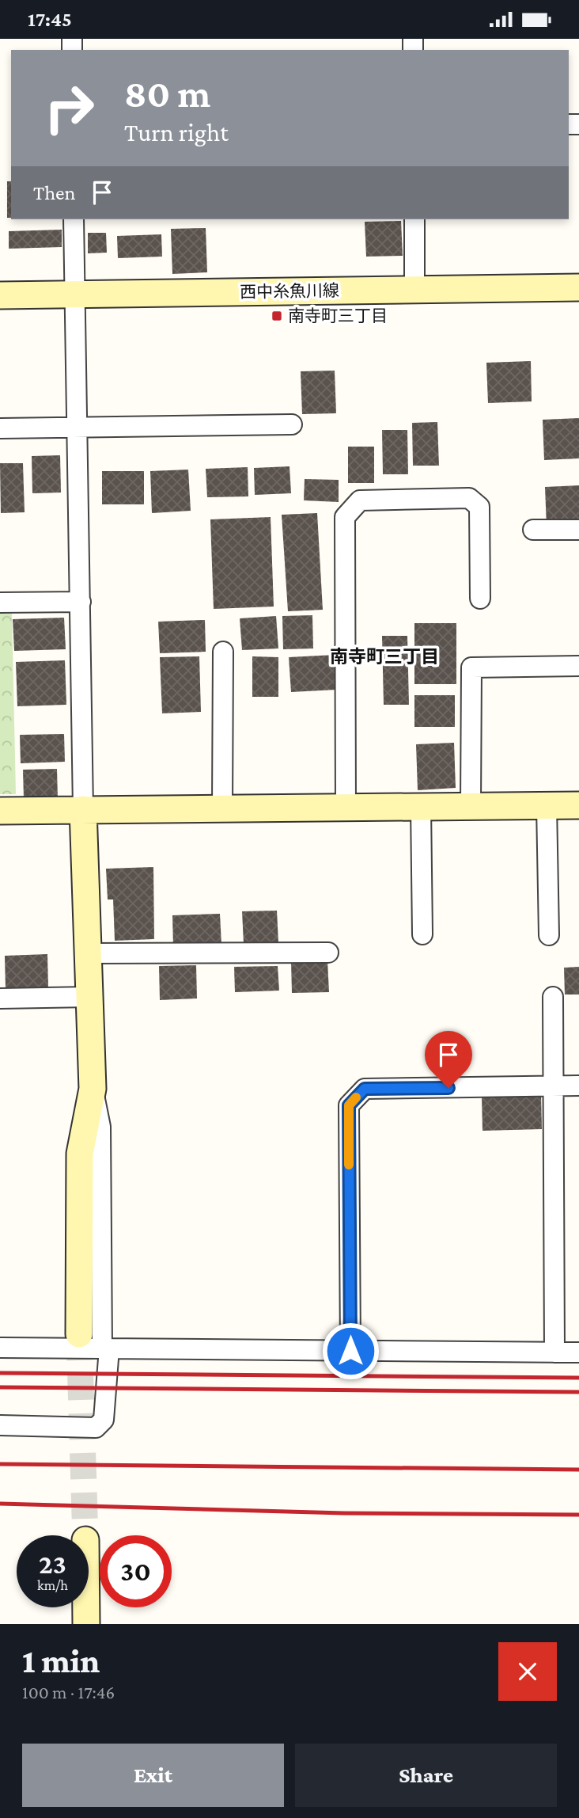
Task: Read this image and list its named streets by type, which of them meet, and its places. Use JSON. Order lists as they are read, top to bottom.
{
  "streets": {
    "street": ["西中糸魚川線"]
  },
  "districts": ["南寺町三丁目"],
  "places": {
    "transit": ["南寺町三丁目"]
  },
  "page": {
    "status": "17:45",
    "turn": ["80 m", "Turn right"],
    "then": "Then",
    "speed": "23 km/h",
    "limit": "30",
    "heading": ["1 min", "100 m · 17:46"],
    "buttons": ["Exit", "Share"]
  }
}
